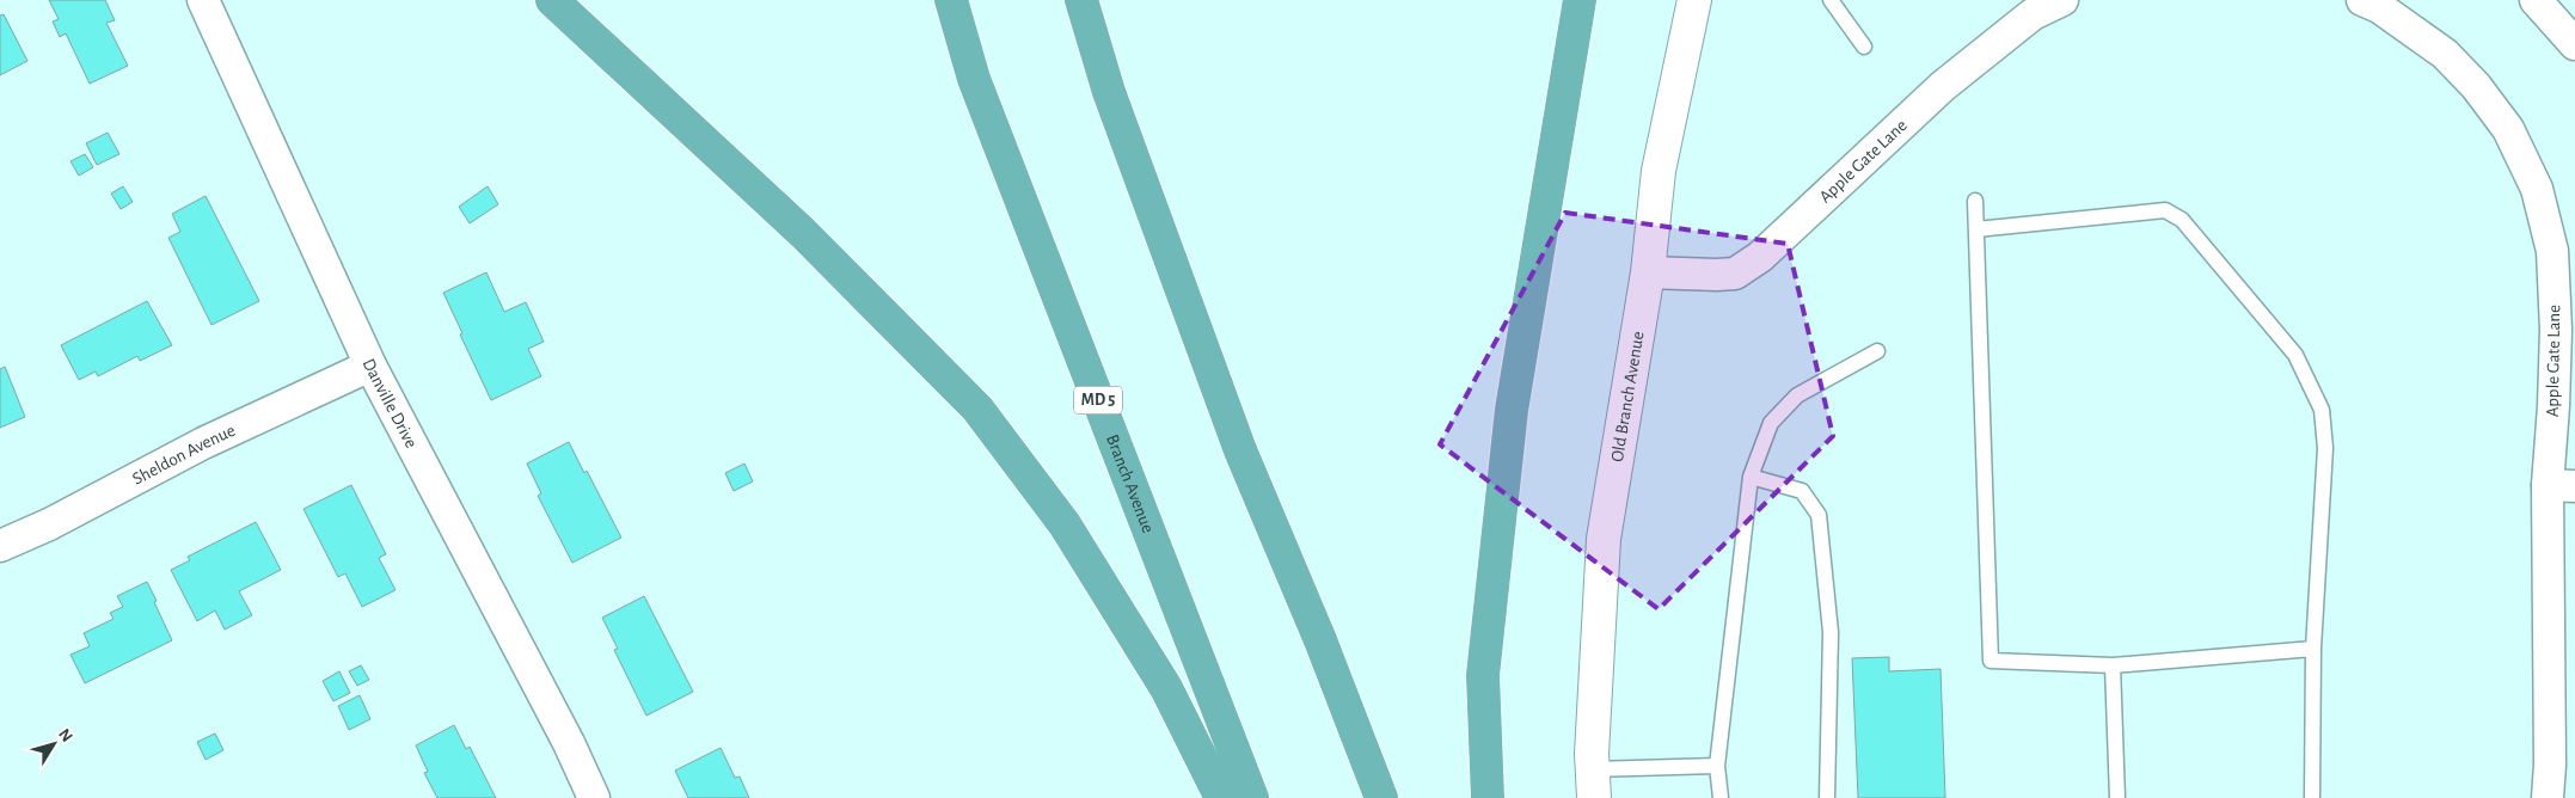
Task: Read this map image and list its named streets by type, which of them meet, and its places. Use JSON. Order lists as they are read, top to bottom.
{
  "streets": {
    "highway": ["MD 5", "Branch Avenue"],
    "street": [
      "Apple Gate Lane",
      "Old Branch Avenue",
      "Danville Drive",
      "Sheldon Avenue"
    ]
  },
  "crossings": [
    ["Apple Gate Lane", "Old Branch Avenue"],
    ["Danville Drive", "Sheldon Avenue"]
  ],
  "north": "top right"
}
